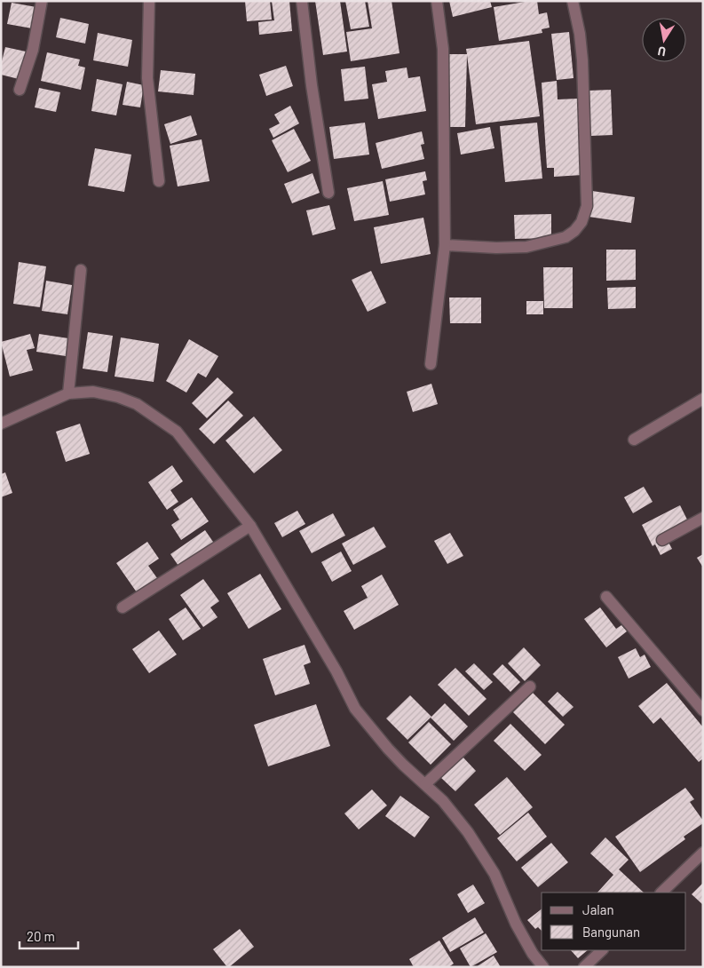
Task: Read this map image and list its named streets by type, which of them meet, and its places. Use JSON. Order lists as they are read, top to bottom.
{
  "legend": ["Jalan", "Bangunan"],
  "scale_bar": "20 m",
  "north": "bottom"
}
